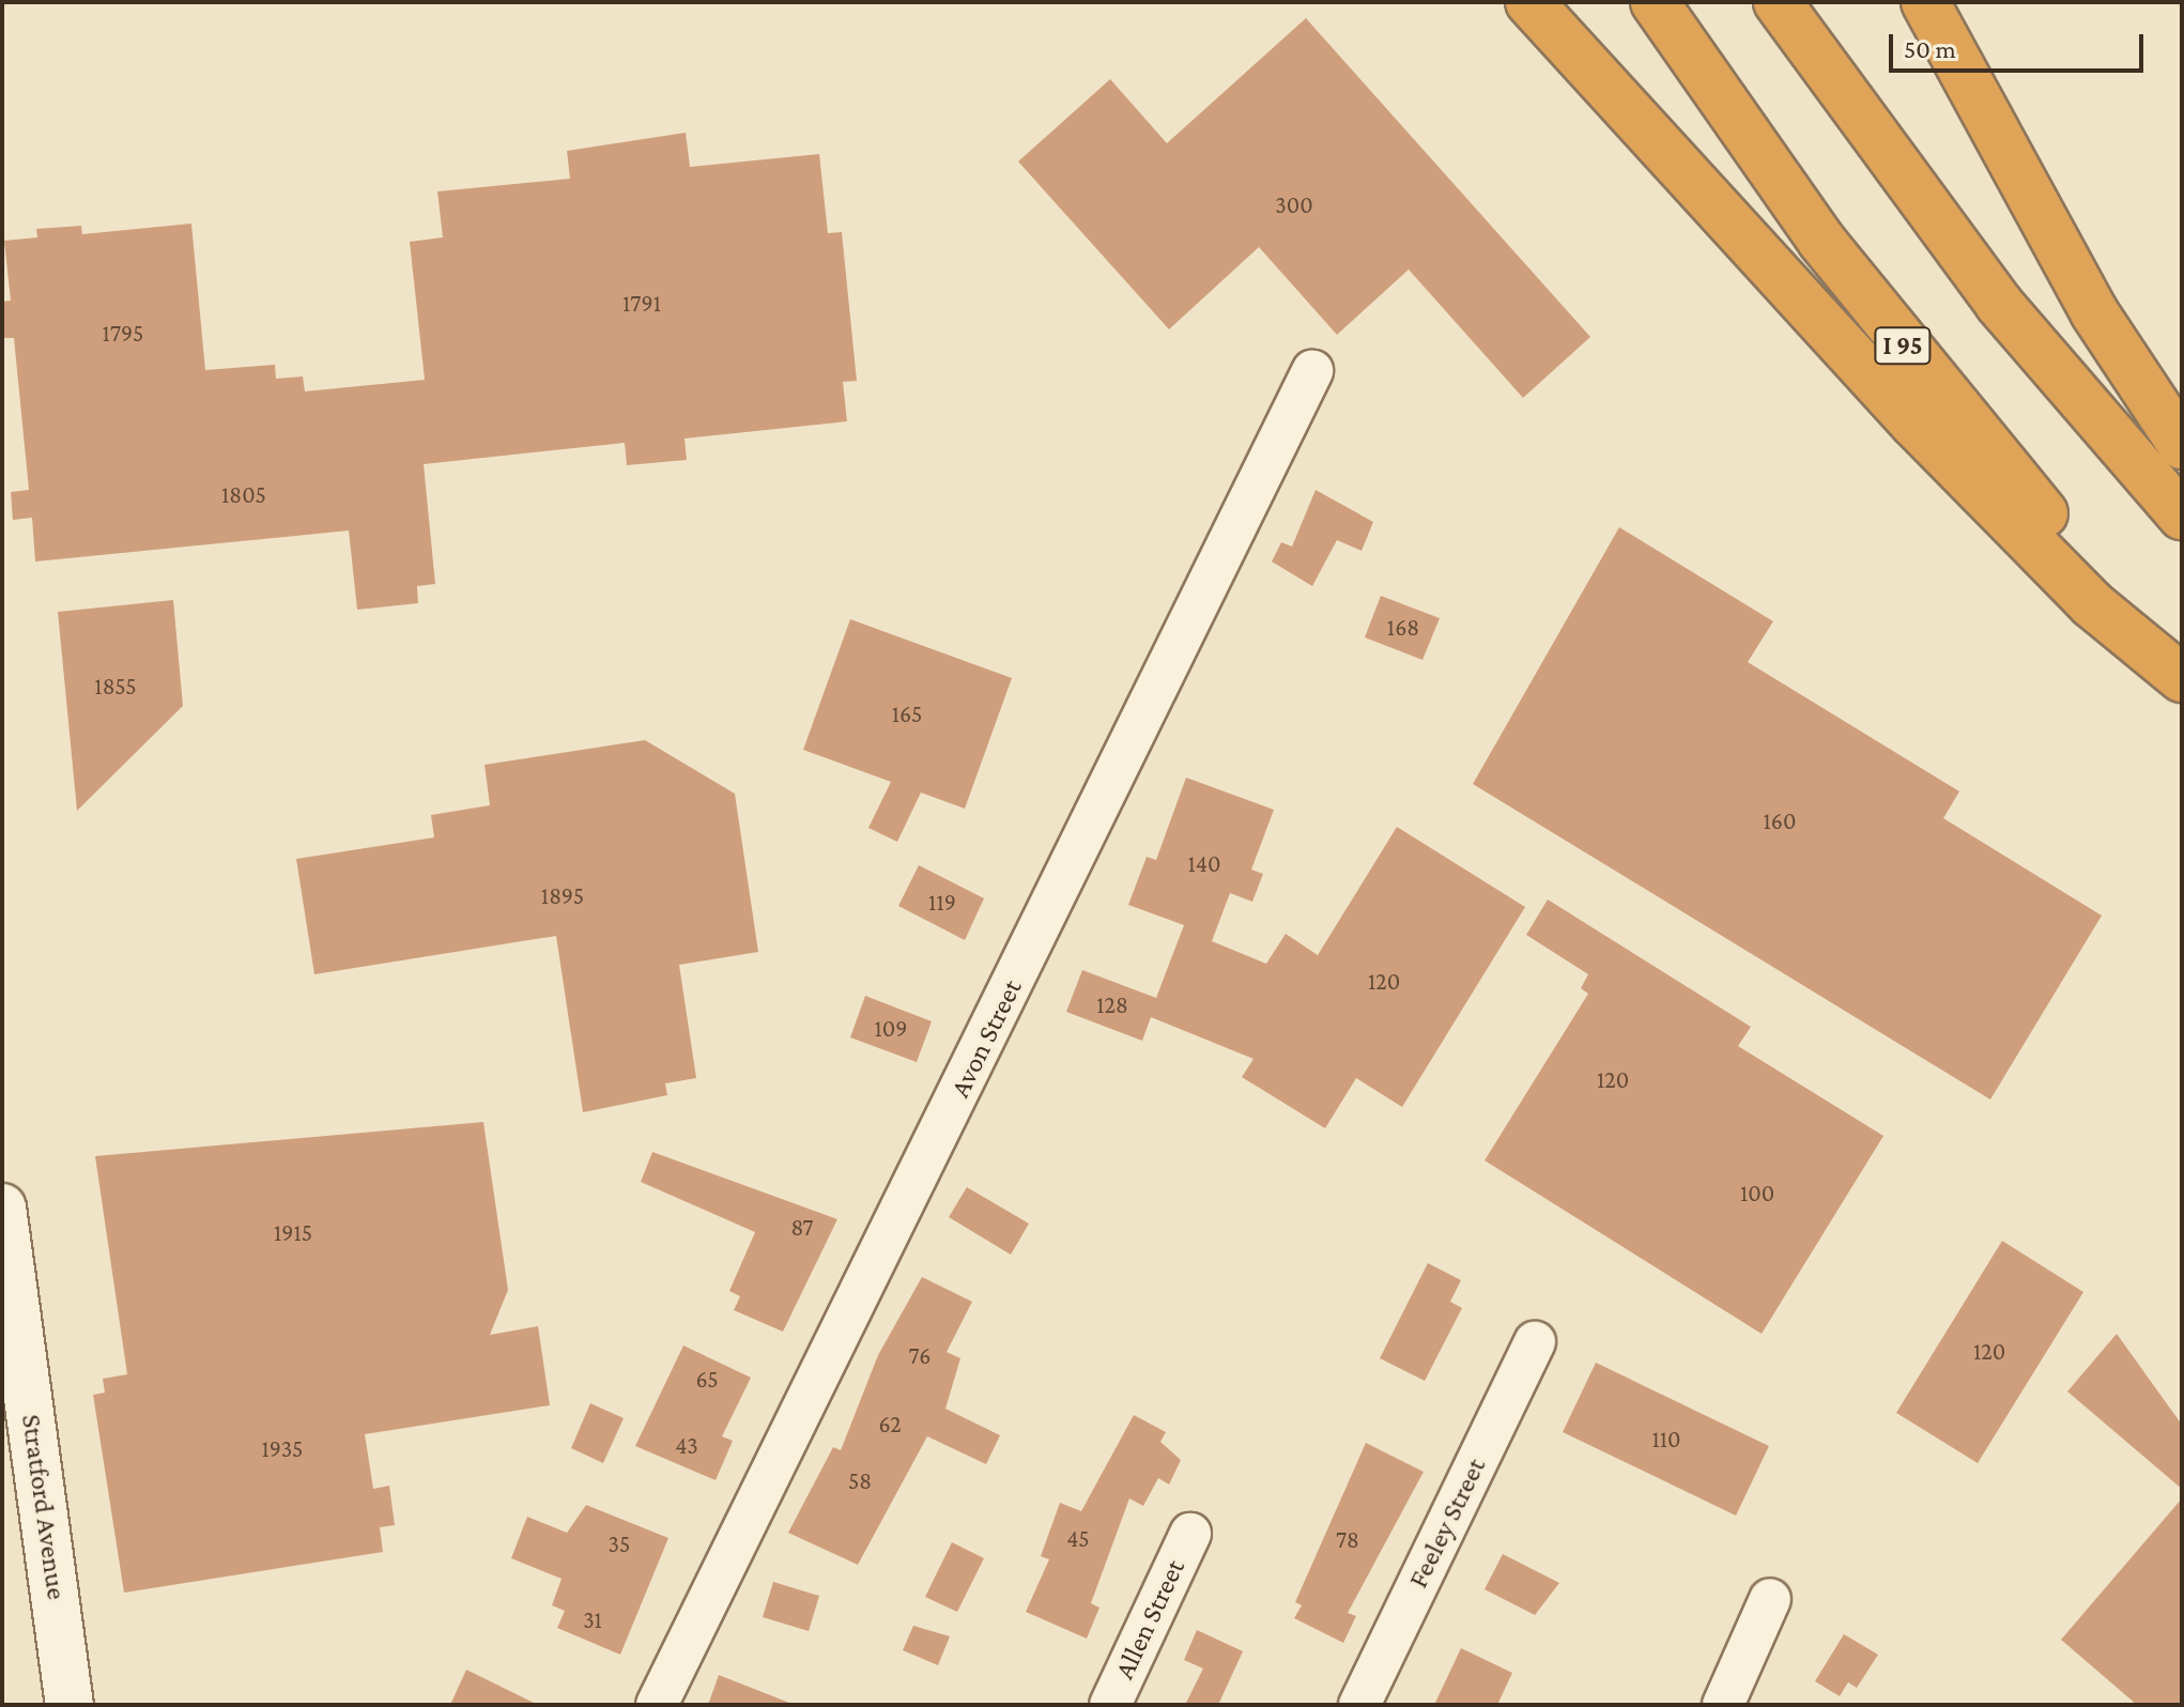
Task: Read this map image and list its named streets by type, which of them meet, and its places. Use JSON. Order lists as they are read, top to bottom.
{
  "streets": {
    "highway": ["I 95"],
    "main road": ["Stratford Avenue"],
    "street": ["Avon Street", "Feeley Street", "Allen Street"]
  },
  "house_numbers": [
    "300",
    "1791",
    "1795",
    "1805",
    "168",
    "1855",
    "165",
    "160",
    "140",
    "1895",
    "119",
    "120",
    "128",
    "109",
    "120",
    "100",
    "87",
    "1915",
    "120",
    "76",
    "65",
    "62",
    "110",
    "43",
    "1935",
    "58",
    "45",
    "78",
    "35",
    "31"
  ],
  "scale_bar": "50 m"
}
